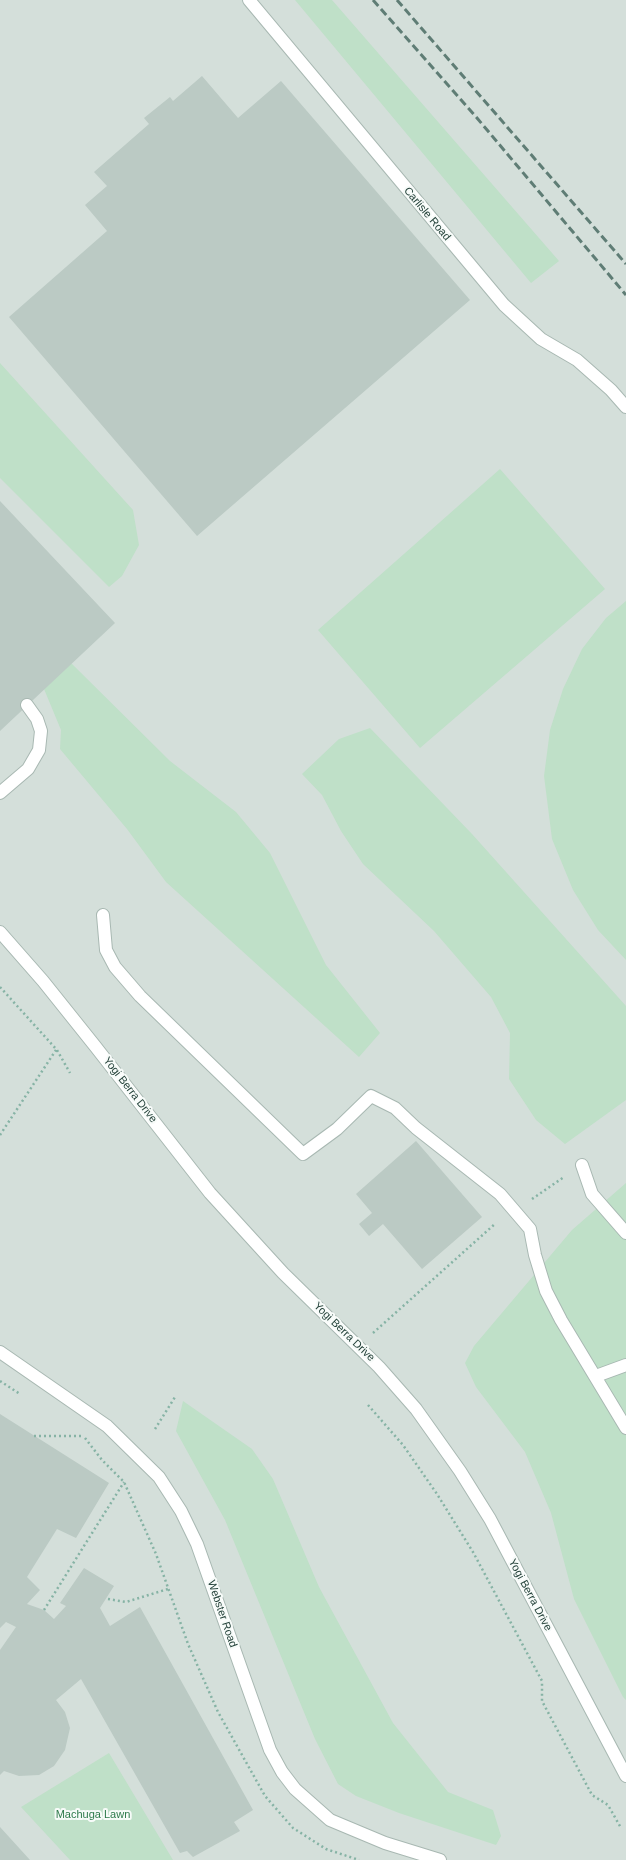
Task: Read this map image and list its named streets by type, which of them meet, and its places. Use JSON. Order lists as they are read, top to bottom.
{
  "streets": {
    "street": ["Carlisle Road", "Yogi Berra Drive", "Webster Road"]
  },
  "parks": ["Machuga Lawn"]
}
